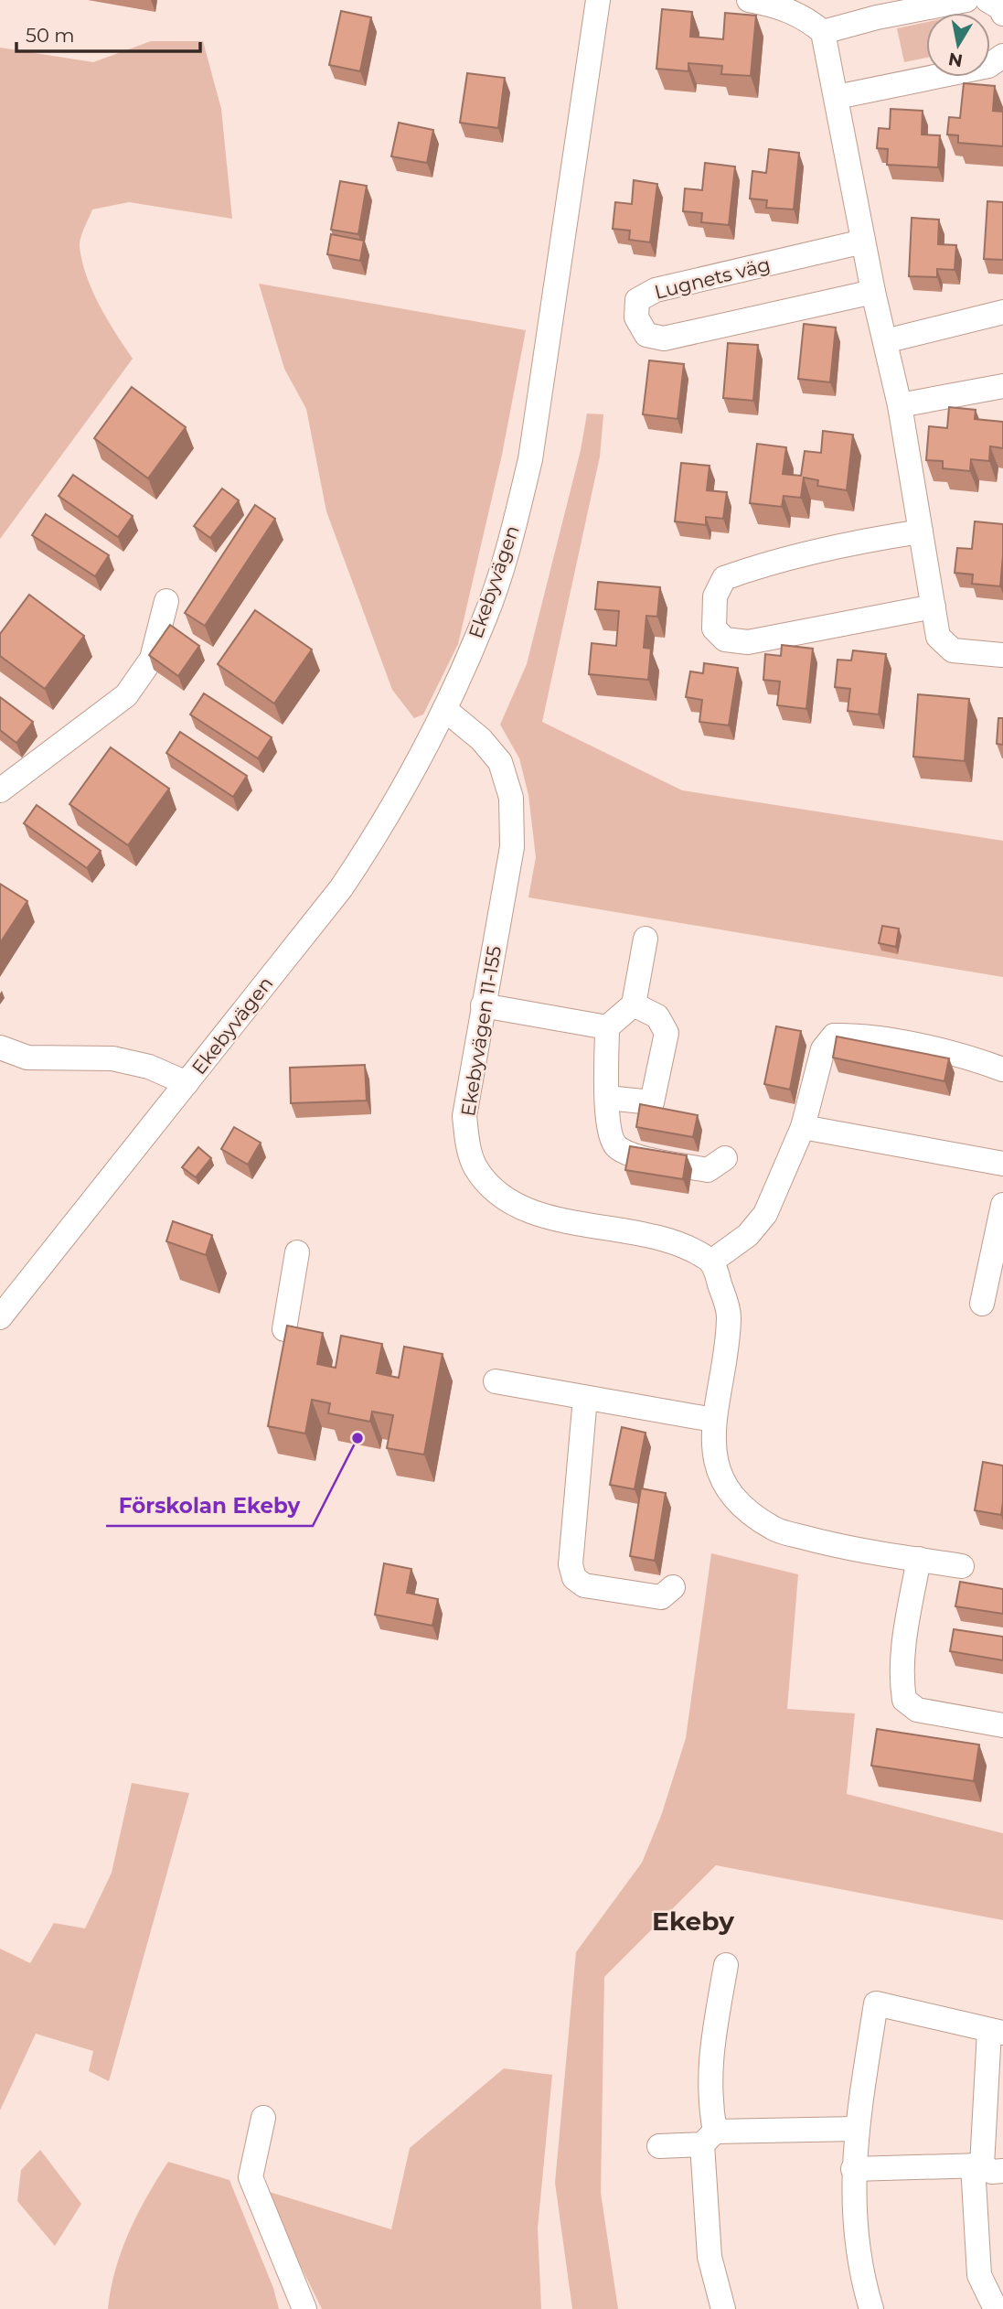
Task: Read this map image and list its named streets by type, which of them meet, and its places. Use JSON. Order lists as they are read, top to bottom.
{
  "streets": {
    "street": ["Lugnets väg", "Ekebyvägen", "Ekebyvägen 11-155"]
  },
  "crossings": [
    ["Ekebyvägen", "Ekebyvägen 11-155"]
  ],
  "districts": ["Ekeby"],
  "places": ["Förskolan Ekeby"],
  "scale_bar": "50 m",
  "north": "bottom"
}
